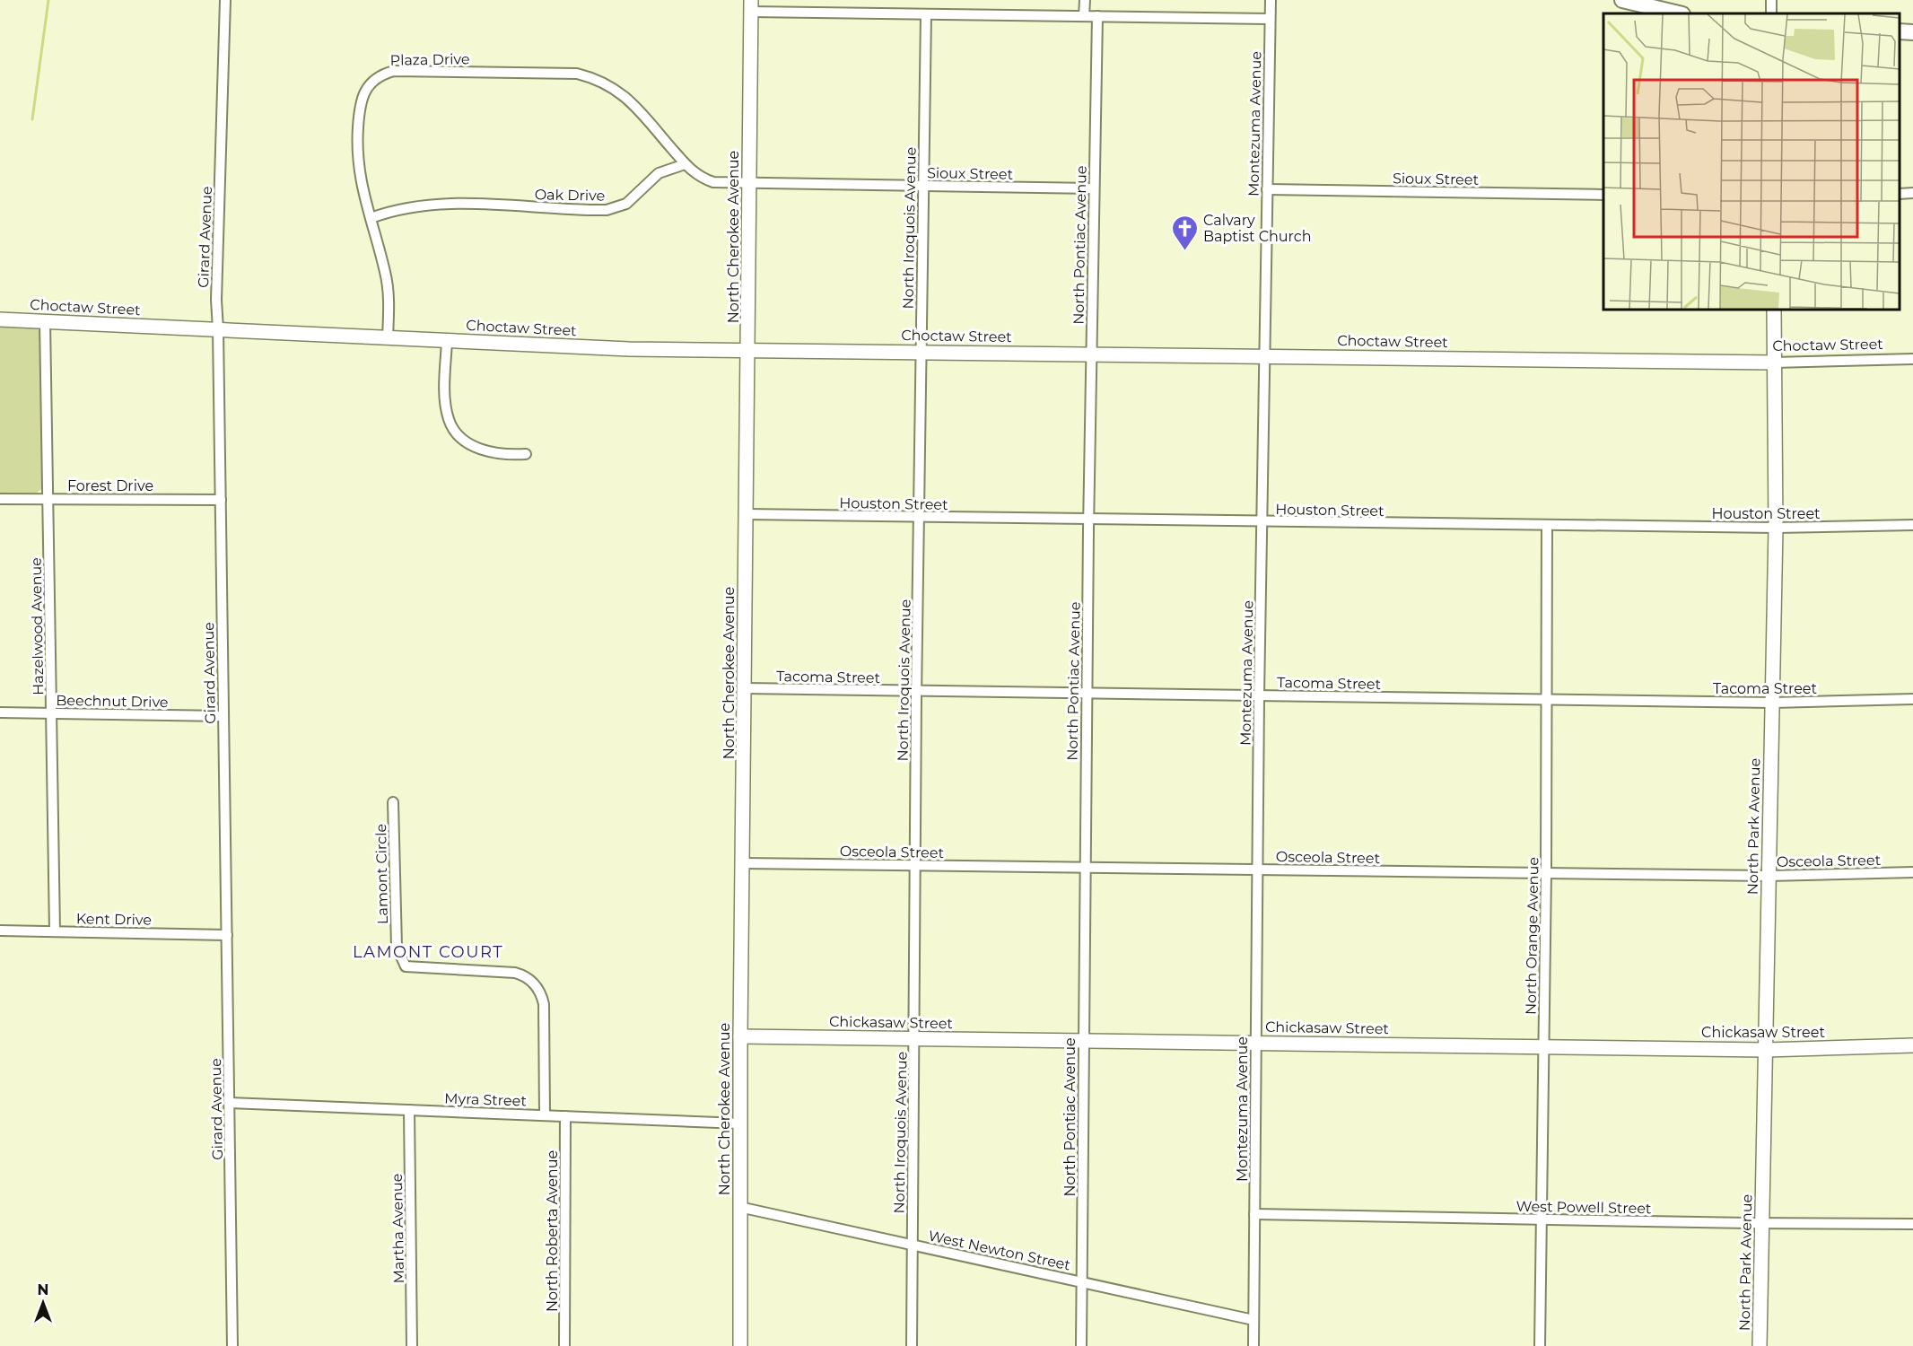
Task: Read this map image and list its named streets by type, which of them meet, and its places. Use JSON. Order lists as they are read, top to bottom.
{
  "streets": {
    "street": [
      "Plaza Drive",
      "Montezuma Avenue",
      "Sioux Street",
      "Oak Drive",
      "North Iroquois Avenue",
      "Girard Avenue",
      "North Cherokee Avenue",
      "North Pontiac Avenue",
      "Choctaw Street",
      "Forest Drive",
      "Houston Street",
      "Hazelwood Avenue",
      "Tacoma Street",
      "Beechnut Drive",
      "North Park Avenue",
      "Osceola Street",
      "Lamont Circle",
      "Kent Drive",
      "North Orange Avenue",
      "Chickasaw Street",
      "Myra Street",
      "West Powell Street",
      "Martha Avenue",
      "North Roberta Avenue",
      "West Newton Street"
    ]
  },
  "crossings": [
    ["Plaza Drive", "Oak Drive"],
    ["Plaza Drive", "Choctaw Street"],
    ["Montezuma Avenue", "Sioux Street"],
    ["Montezuma Avenue", "Choctaw Street"],
    ["Montezuma Avenue", "Houston Street"],
    ["Montezuma Avenue", "Tacoma Street"],
    ["Montezuma Avenue", "Osceola Street"],
    ["Montezuma Avenue", "Chickasaw Street"],
    ["Montezuma Avenue", "West Powell Street"],
    ["Montezuma Avenue", "West Newton Street"],
    ["Sioux Street", "North Iroquois Avenue"],
    ["Sioux Street", "North Cherokee Avenue"],
    ["Sioux Street", "North Pontiac Avenue"],
    ["North Iroquois Avenue", "Choctaw Street"],
    ["North Iroquois Avenue", "Houston Street"],
    ["North Iroquois Avenue", "Tacoma Street"],
    ["North Iroquois Avenue", "Osceola Street"],
    ["North Iroquois Avenue", "Chickasaw Street"],
    ["North Iroquois Avenue", "West Newton Street"],
    ["Girard Avenue", "Choctaw Street"],
    ["Girard Avenue", "Forest Drive"],
    ["Girard Avenue", "Beechnut Drive"],
    ["Girard Avenue", "Kent Drive"],
    ["Girard Avenue", "Myra Street"],
    ["North Cherokee Avenue", "Choctaw Street"],
    ["North Cherokee Avenue", "Houston Street"],
    ["North Cherokee Avenue", "Tacoma Street"],
    ["North Cherokee Avenue", "Osceola Street"],
    ["North Cherokee Avenue", "Chickasaw Street"],
    ["North Cherokee Avenue", "Myra Street"],
    ["North Cherokee Avenue", "West Newton Street"],
    ["North Pontiac Avenue", "Choctaw Street"],
    ["North Pontiac Avenue", "Houston Street"],
    ["North Pontiac Avenue", "Tacoma Street"],
    ["North Pontiac Avenue", "Osceola Street"],
    ["North Pontiac Avenue", "Chickasaw Street"],
    ["North Pontiac Avenue", "West Newton Street"],
    ["Choctaw Street", "Hazelwood Avenue"],
    ["Choctaw Street", "North Park Avenue"],
    ["Forest Drive", "Hazelwood Avenue"],
    ["Houston Street", "North Park Avenue"],
    ["Houston Street", "North Orange Avenue"],
    ["Hazelwood Avenue", "Beechnut Drive"],
    ["Hazelwood Avenue", "Kent Drive"],
    ["Tacoma Street", "North Park Avenue"],
    ["Tacoma Street", "North Orange Avenue"],
    ["North Park Avenue", "Osceola Street"],
    ["North Park Avenue", "Chickasaw Street"],
    ["North Park Avenue", "West Powell Street"],
    ["Osceola Street", "North Orange Avenue"],
    ["Lamont Circle", "Myra Street"],
    ["North Orange Avenue", "Chickasaw Street"],
    ["North Orange Avenue", "West Powell Street"],
    ["Myra Street", "Martha Avenue"],
    ["Myra Street", "North Roberta Avenue"]
  ],
  "districts": ["LAMONT COURT"],
  "places": {
    "church": ["Calvary Baptist Church"]
  },
  "north": "top"
}
